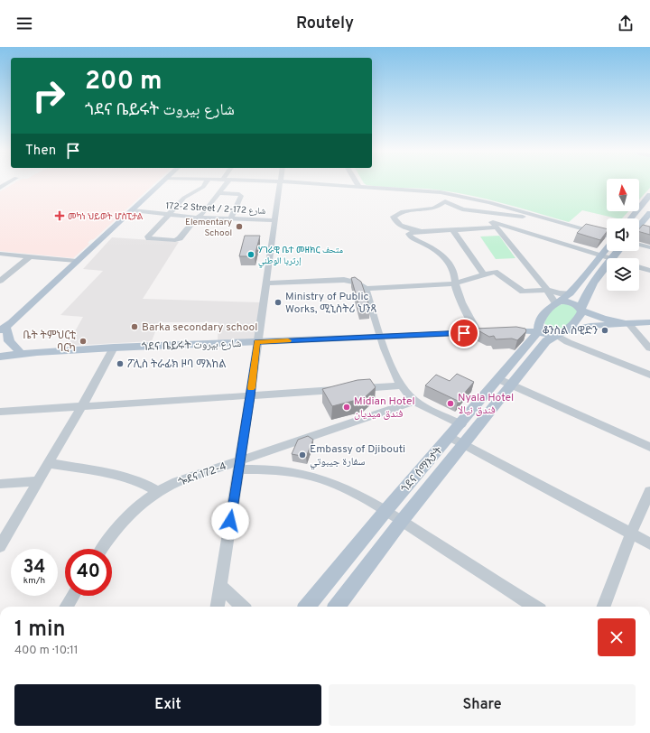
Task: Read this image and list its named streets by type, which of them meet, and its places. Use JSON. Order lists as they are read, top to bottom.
{
  "streets": {
    "main road": ["ጎደና ቤይሩት شارع بيروت", "ጎደና ሰማእታት"],
    "street": ["172-2 Street / شارع 172-2", "ጐደና 172-4"]
  },
  "crossings": [
    ["ጎደና ቤይሩት شارع بيروت", "ጎደና ሰማእታት"]
  ],
  "places": {
    "health": ["መካነ ህይወት ሆስፒታል"],
    "other": [
      "Elementary School",
      "ሃገራዊ ቤተ መዘክር متحف إرتريا الوطني",
      "Ministry of Public Works, ሚኒስትሪ ህንጻ",
      "Barka secondary school",
      "ቆንስል ስዊድን",
      "ቤት ትምህርቲ ባርካ",
      "ፖሊስ ትራፊክ ዞባ ማእከል",
      "Nyala Hotel فندق نيالا",
      "Midian Hotel فندق ميديان",
      "Embassy of Djibouti سفارة جيبوتي"
    ]
  },
  "north": "top",
  "page": {
    "header": "Routely",
    "turn": ["200 m", "ጎደና ቤይሩት شارع بيروت"],
    "then": "Then",
    "speed": "34 km/h",
    "limit": "40",
    "heading": ["1 min", "400 m · 10:11"],
    "buttons": ["Exit", "Share"]
  }
}
